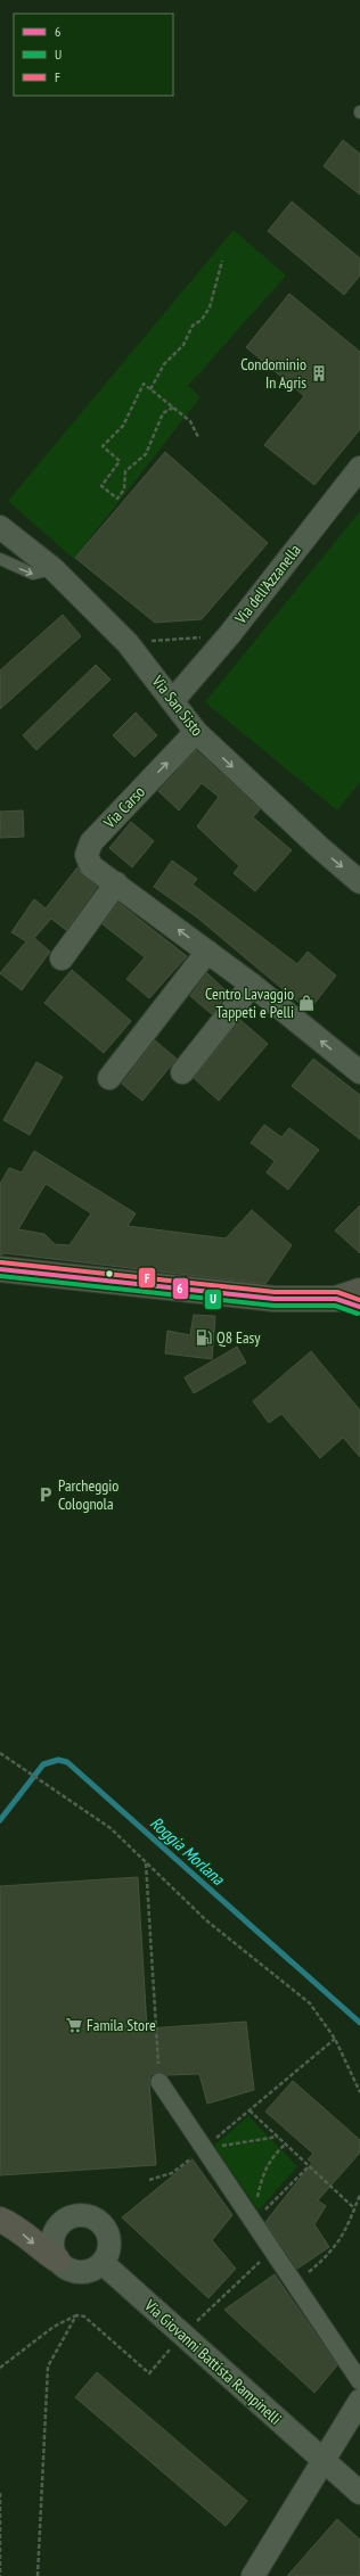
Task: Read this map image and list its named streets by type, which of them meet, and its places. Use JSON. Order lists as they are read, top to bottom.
{
  "streets": {
    "street": [
      "Via dell'Azzanella",
      "Via San Sisto",
      "Via Carso",
      "Via Giovanni Battista Rampinelli"
    ]
  },
  "crossings": [
    ["Via dell'Azzanella", "Via San Sisto"],
    ["Via San Sisto", "Via Carso"]
  ],
  "one_way": ["Via San Sisto"],
  "water": ["Roggia Morlana"],
  "places": {
    "building": ["Condominio In Agris"],
    "shop": ["Centro Lavaggio Tappeti e Pelli"],
    "fuel station": ["Q8 Easy"],
    "parking": ["Parcheggio Colognola"],
    "supermarket": ["Famila Store"]
  },
  "lines": ["transit line F", "transit line 6", "transit line U"],
  "legend": ["6", "U", "F"]
}
